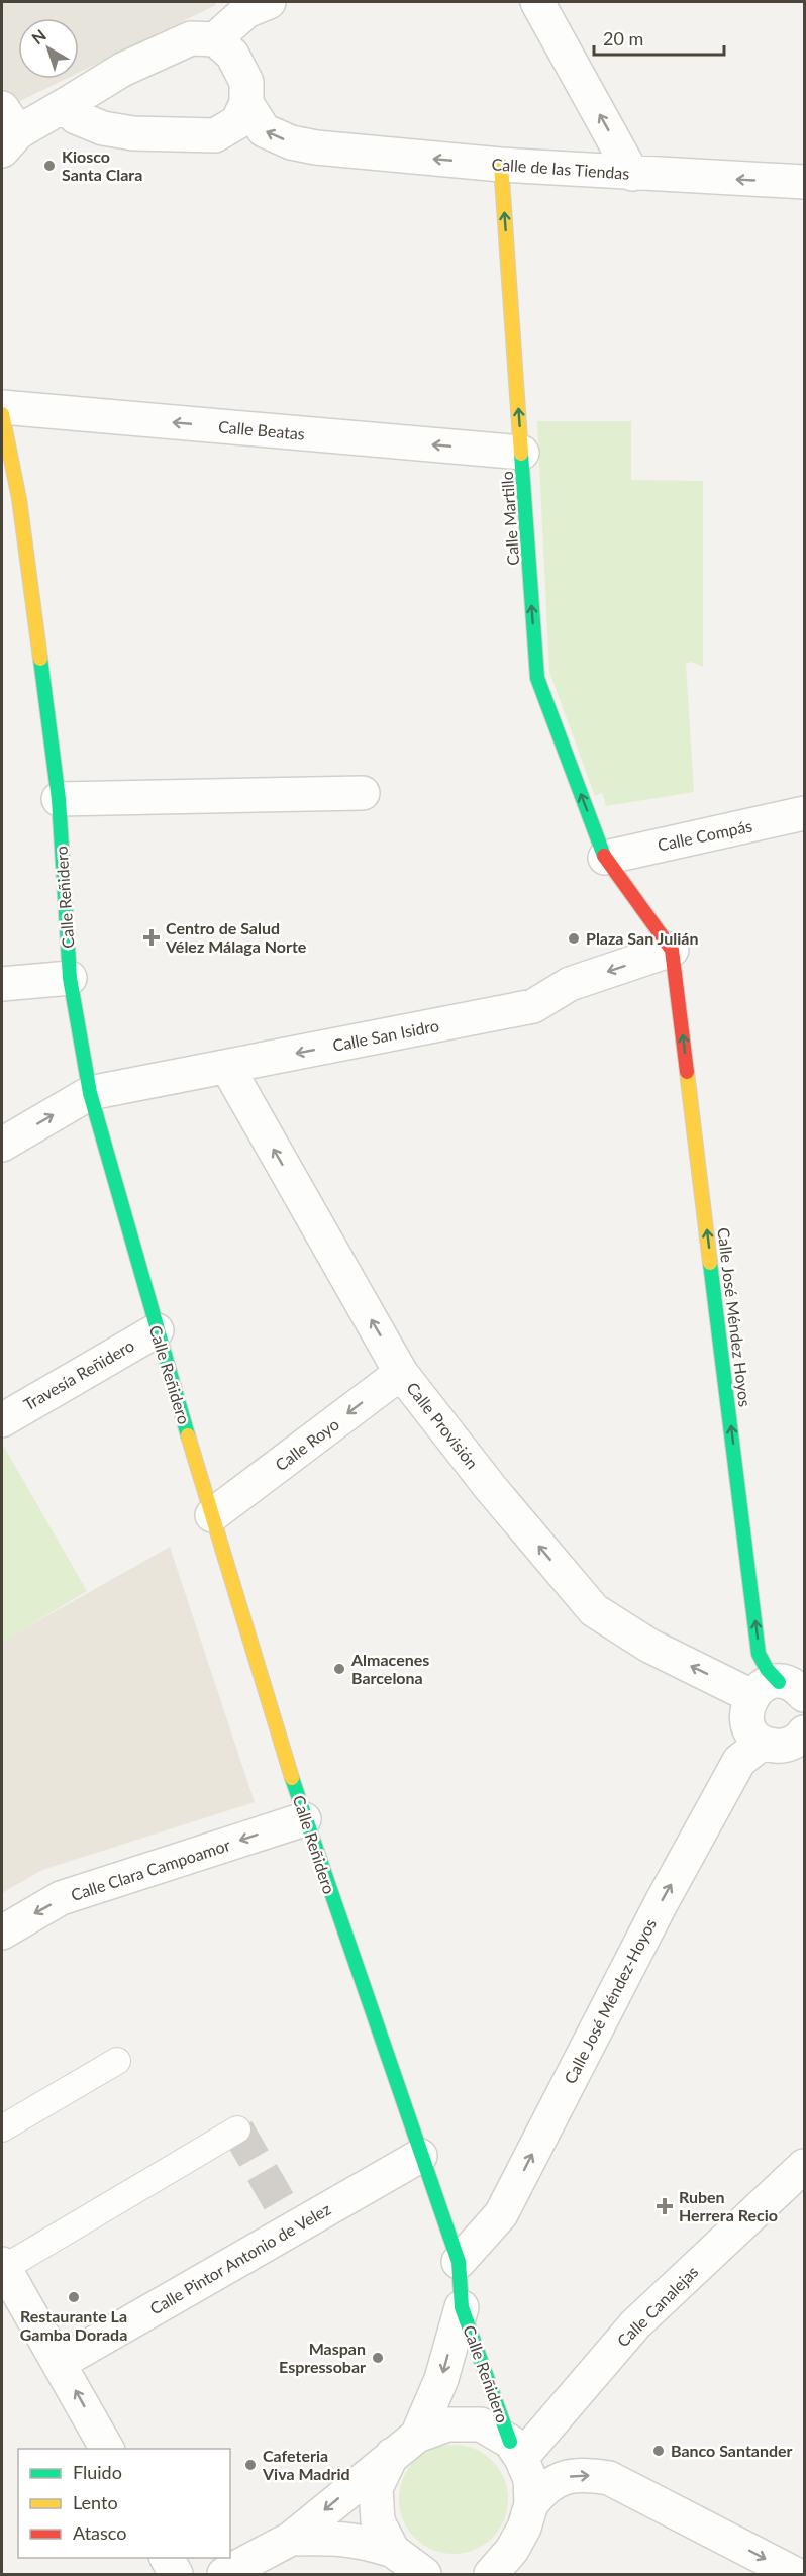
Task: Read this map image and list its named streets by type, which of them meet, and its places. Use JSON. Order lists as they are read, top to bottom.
{
  "streets": {
    "street": [
      "Calle de las Tiendas",
      "Calle Beatas",
      "Calle Martillo",
      "Calle Compás",
      "Calle Reñidero",
      "Calle San Isidro",
      "Calle José Méndez Hoyos",
      "Travesía Reñidero",
      "Calle Provisión",
      "Calle Royo",
      "Calle Clara Campoamor",
      "Calle José Méndez-Hoyos",
      "Calle Pintor Antonio de Velez",
      "Calle Canalejas"
    ]
  },
  "crossings": [
    ["Calle de las Tiendas", "Calle Martillo"],
    ["Calle Beatas", "Calle Martillo"],
    ["Calle Martillo", "Calle Compás"],
    ["Calle Reñidero", "Calle San Isidro"],
    ["Calle Reñidero", "Travesía Reñidero"],
    ["Calle Reñidero", "Calle Royo"],
    ["Calle Reñidero", "Calle Clara Campoamor"],
    ["Calle Reñidero", "Calle José Méndez-Hoyos"],
    ["Calle Reñidero", "Calle Pintor Antonio de Velez"],
    ["Calle Reñidero", "Calle Canalejas"],
    ["Calle San Isidro", "Calle José Méndez Hoyos"],
    ["Calle San Isidro", "Calle Provisión"],
    ["Calle José Méndez Hoyos", "Calle Provisión"],
    ["Calle Provisión", "Calle Royo"]
  ],
  "one_way": [
    "Calle de las Tiendas",
    "Calle Beatas",
    "Calle Martillo",
    "Calle José Méndez Hoyos",
    "Calle Provisión",
    "Calle Royo",
    "Calle Clara Campoamor",
    "Calle José Méndez-Hoyos"
  ],
  "places": {
    "other": [
      "Kiosco Santa Clara",
      "Plaza San Julián",
      "Almacenes Barcelona",
      "Restaurante La Gamba Dorada",
      "Maspan Espressobar",
      "Banco Santander",
      "Cafeteria Viva Madrid"
    ],
    "health": ["Centro de Salud Vélez Málaga Norte", "Ruben Herrera Recio"]
  },
  "legend": ["Fluido", "Lento", "Atasco"],
  "scale_bar": "20 m",
  "north": "top left"
}
